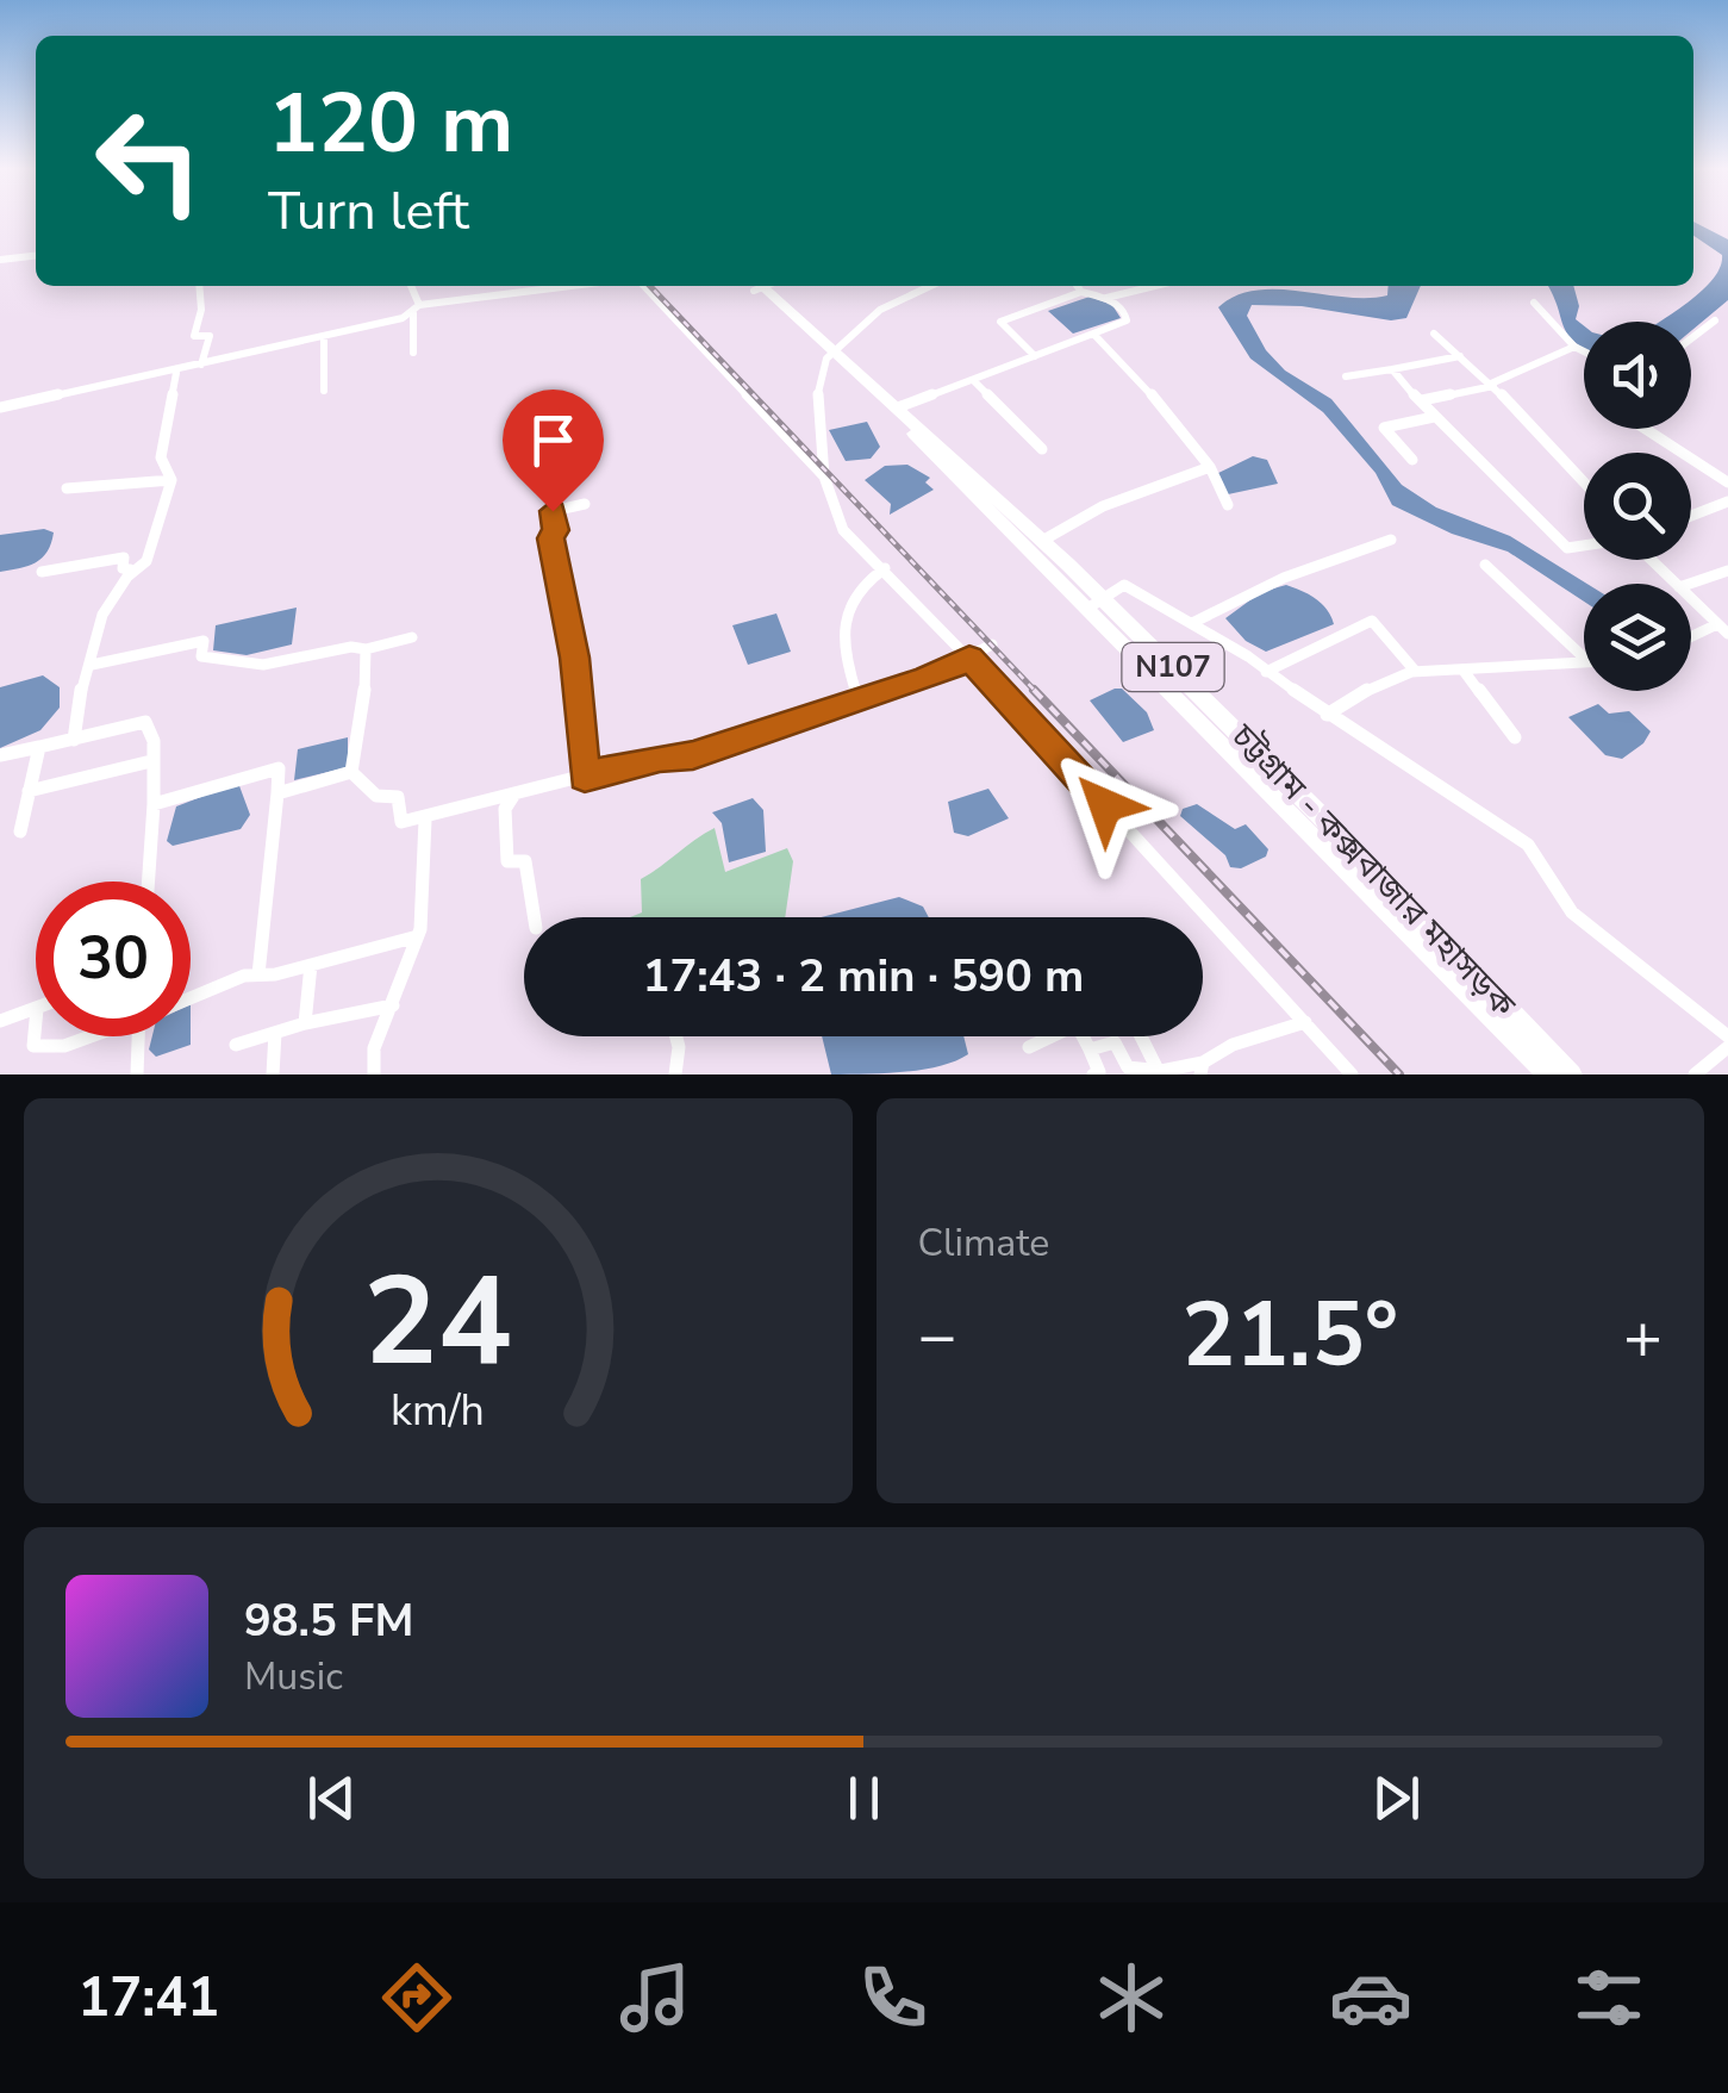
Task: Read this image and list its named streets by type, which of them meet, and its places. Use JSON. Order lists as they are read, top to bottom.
{
  "streets": {
    "highway": ["N107", "চট্টগ্রাম - কক্সবাজার মহাসড়ক"]
  },
  "page": {
    "turn": ["120 m", "Turn left"],
    "limit": "30",
    "trip": "17:43 · 2 min · 590 m",
    "tile": "Climate",
    "heat": ["−", "21.5°", "+"],
    "song": ["98.5 FM", "Music"],
    "tabs": "17:41",
    "gauge": ["24", "km/h"]
  }
}
